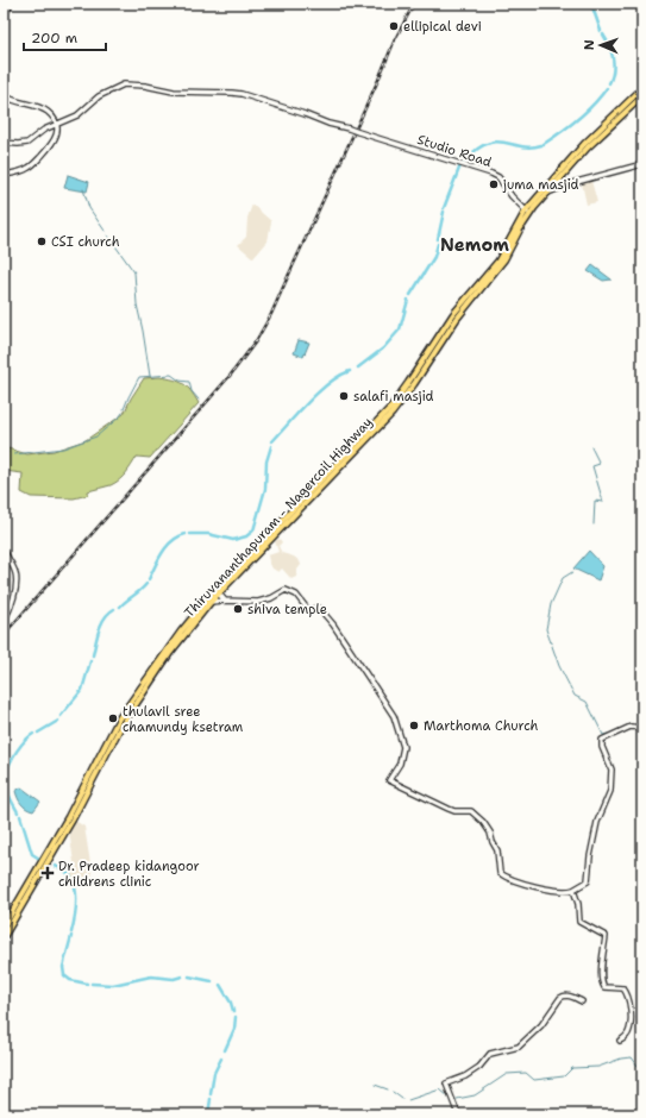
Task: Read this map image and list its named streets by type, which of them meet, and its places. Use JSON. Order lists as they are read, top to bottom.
{
  "streets": {
    "main road": ["Thiruvananthapuram - Nagercoil Highway"],
    "street": ["Studio Road"]
  },
  "crossings": [
    ["Studio Road", "Thiruvananthapuram - Nagercoil Highway"]
  ],
  "districts": ["Nemom"],
  "places": {
    "other": [
      "ellipical devi",
      "juma masjid",
      "CSI church",
      "salafi masjid",
      "shiva temple",
      "thulavil sree chamundy ksetram",
      "Marthoma Church"
    ],
    "health": ["Dr. Pradeep kidangoor childrens clinic"]
  },
  "scale_bar": "200 m",
  "north": "left"
}
